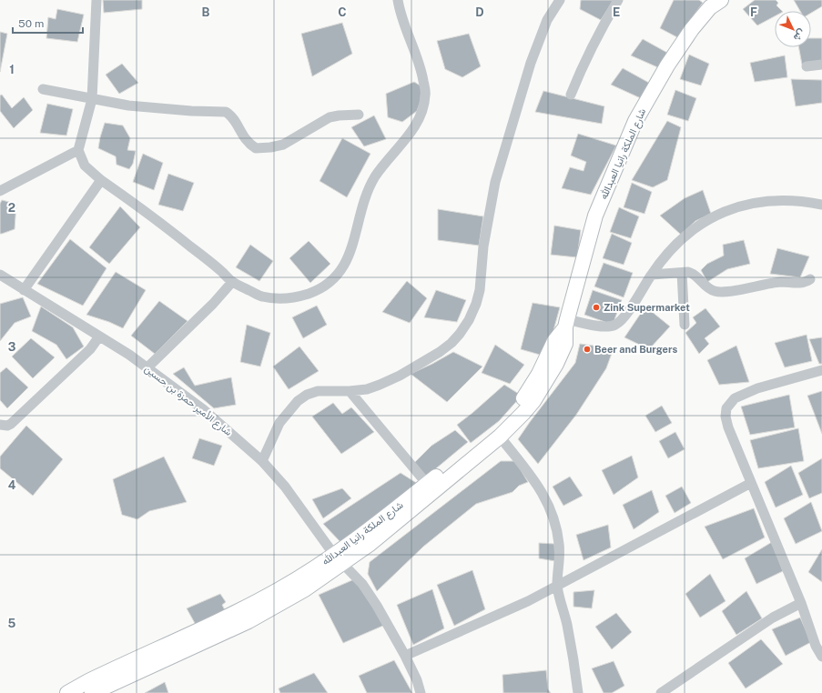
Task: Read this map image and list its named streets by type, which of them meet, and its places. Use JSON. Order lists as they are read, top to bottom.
{
  "streets": {
    "main road": ["شارع الملكة رانيا العبدالله"],
    "street": ["شارع الأمير حمزة بن حسين"]
  },
  "crossings": [
    ["شارع الملكة رانيا العبدالله", "شارع الأمير حمزة بن حسين"]
  ],
  "places": ["Zink Supermarket", "Beer and Burgers"],
  "scale_bar": "50 m",
  "north": "bottom right",
  "grid": {
    "columns": [
      "B",
      "C",
      "D",
      "E",
      "F"
    ],
    "rows": [
      "1",
      "2",
      "3",
      "4",
      "5"
    ]
  }
}
